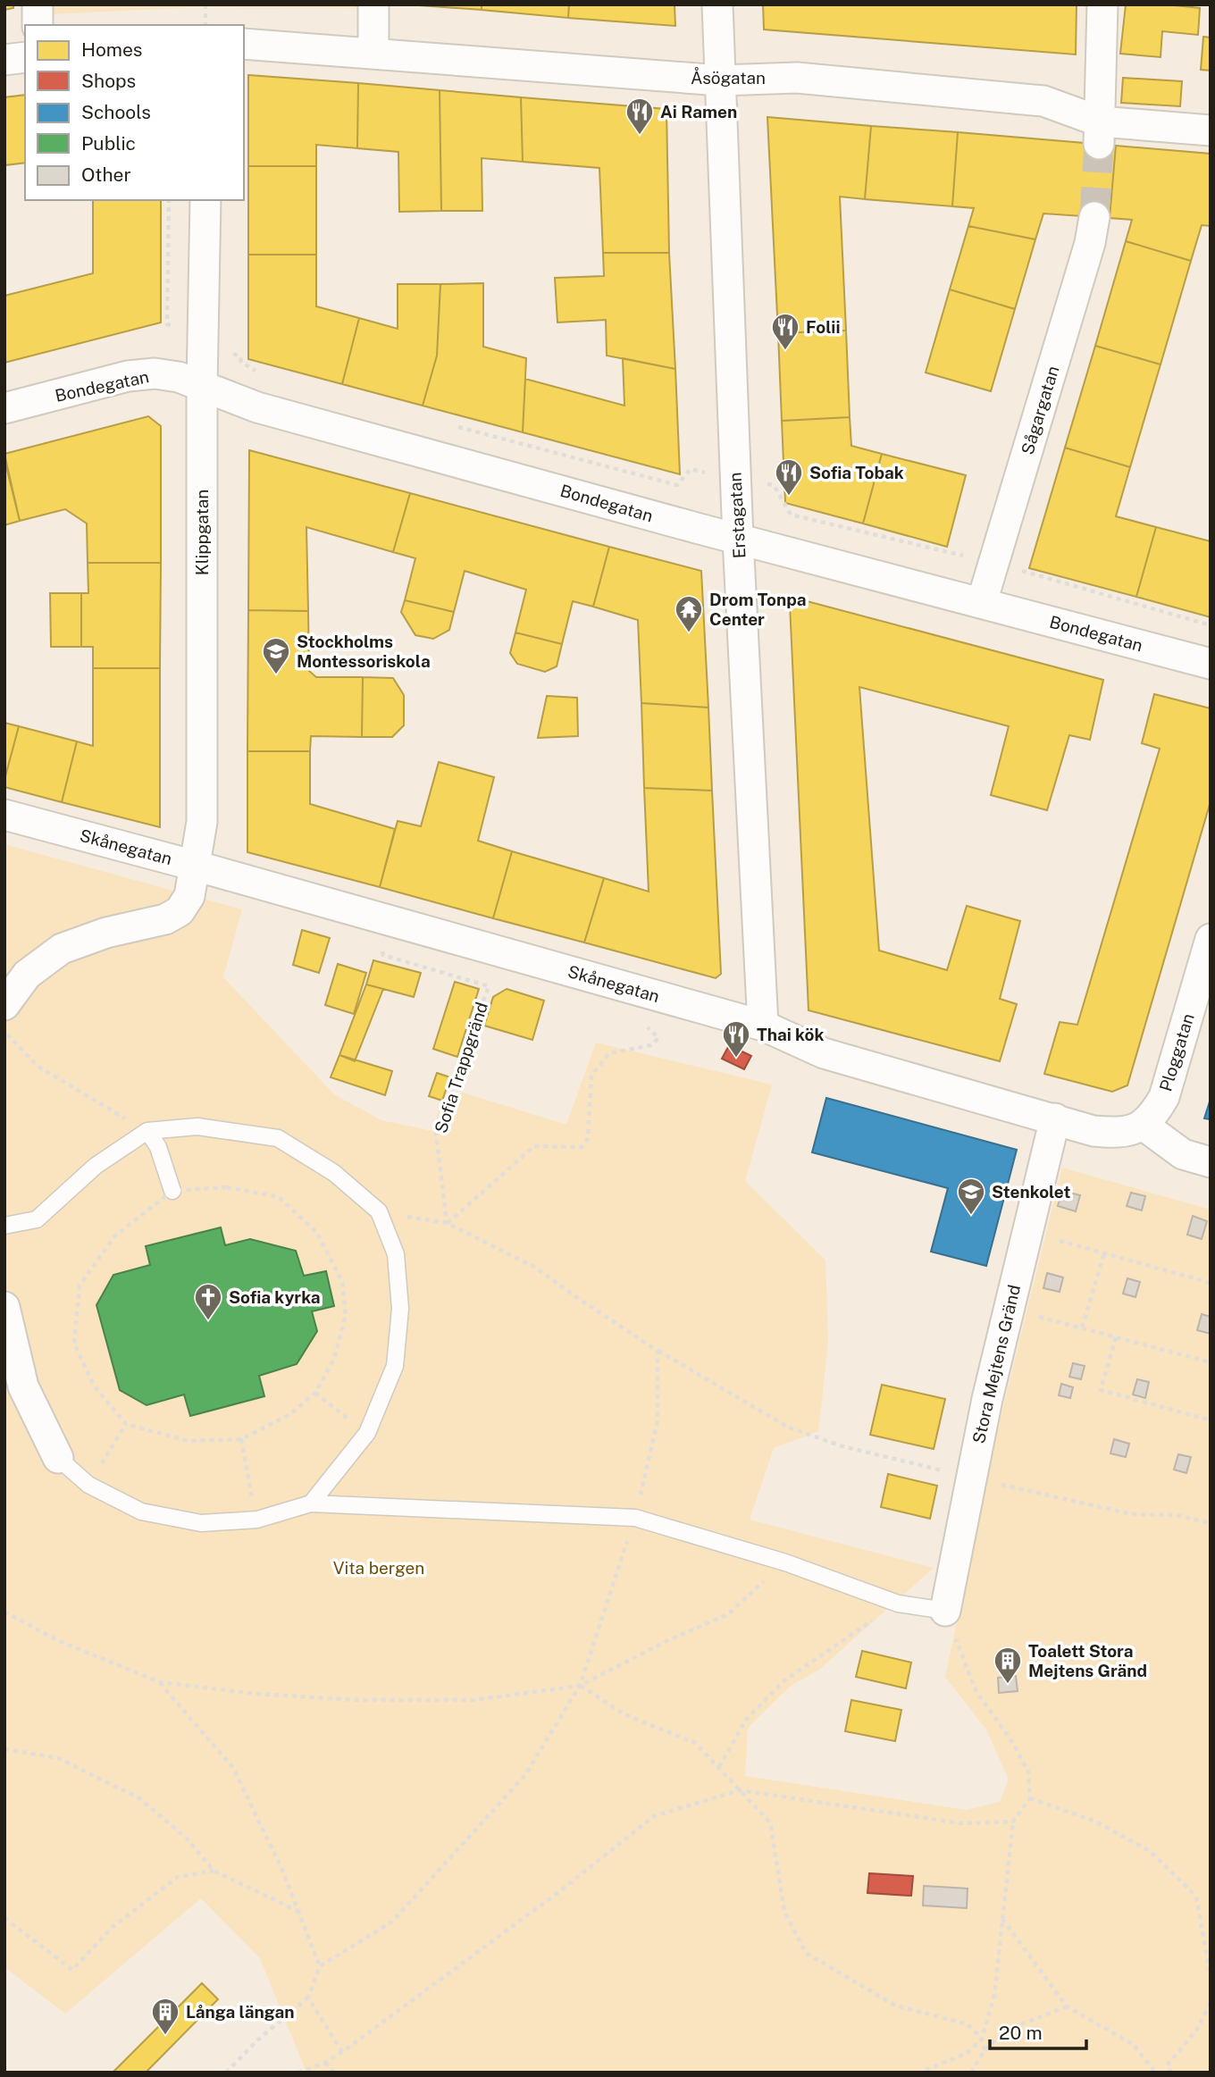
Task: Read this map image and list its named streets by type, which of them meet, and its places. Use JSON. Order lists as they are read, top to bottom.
{
  "streets": {
    "street": [
      "Åsögatan",
      "Bondegatan",
      "Sågargatan",
      "Erstagatan",
      "Klippgatan",
      "Skånegatan",
      "Ploggatan",
      "Stora Mejtens Gränd"
    ],
    "path": ["Sofia Trappgränd"]
  },
  "crossings": [
    ["Åsögatan", "Erstagatan"],
    ["Bondegatan", "Sågargatan"],
    ["Bondegatan", "Erstagatan"],
    ["Bondegatan", "Klippgatan"],
    ["Erstagatan", "Skånegatan"],
    ["Klippgatan", "Skånegatan"],
    ["Skånegatan", "Ploggatan"],
    ["Skånegatan", "Sofia Trappgränd"],
    ["Skånegatan", "Stora Mejtens Gränd"]
  ],
  "parks": ["Vita bergen"],
  "places": {
    "restaurant": [
      "Ai Ramen",
      "Folii",
      "Sofia Tobak",
      "Thai kök"
    ],
    "temple": ["Drom Tonpa Center"],
    "school or university": ["Stockholms Montessoriskola", "Stenkolet"],
    "church": ["Sofia kyrka"],
    "building": ["Toalett Stora Mejtens Gränd", "Långa längan"]
  },
  "legend": [
    "Homes",
    "Shops",
    "Schools",
    "Public",
    "Other"
  ],
  "scale_bar": "20 m"
}
